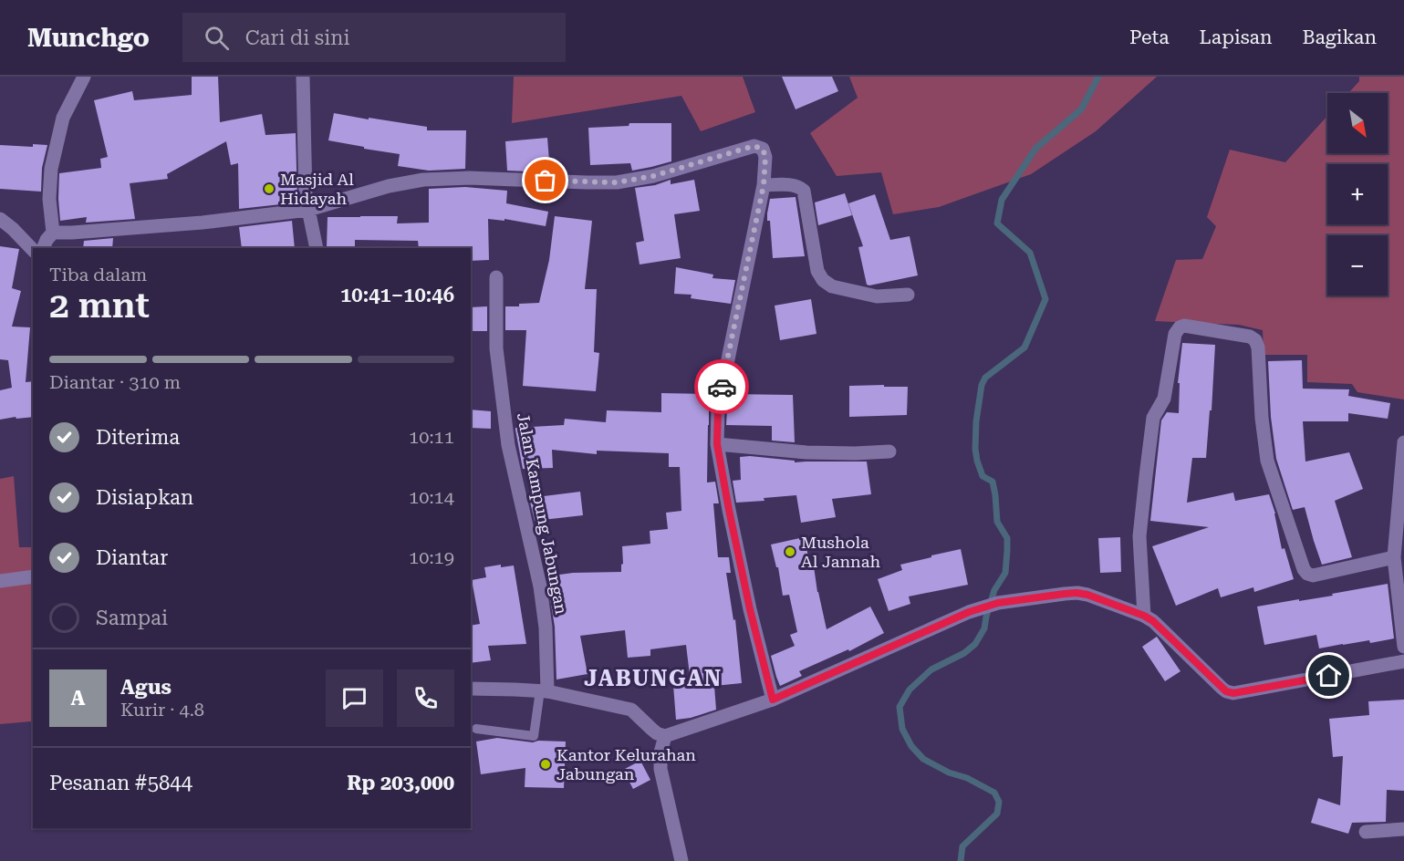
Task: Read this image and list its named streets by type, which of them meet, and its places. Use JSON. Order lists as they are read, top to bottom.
{
  "streets": {
    "street": ["Jalan Kampung Jabungan"]
  },
  "districts": ["JABUNGAN"],
  "places": ["Masjid Al Hidayah", "Mushola Al Jannah", "Kantor Kelurahan Jabungan"],
  "north": "bottom right",
  "page": {
    "header": "Munchgo",
    "search": "Cari di sini",
    "nav": ["Peta", "Lapisan", "Bagikan"],
    "map_buttons": ["+", "−"],
    "heading": ["2 mnt", "Tiba dalam", "10:41–10:46"],
    "panel": [
      "Agus",
      "Kurir · 4.8",
      "Pesanan #5844",
      "Rp 203,000"
    ],
    "bar": "Diantar · 310 m",
    "list": [
      ["Diterima", "10:11"],
      ["Disiapkan", "10:14"],
      ["Diantar", "10:19"],
      "Sampai"
    ],
    "round": "A"
  }
}
